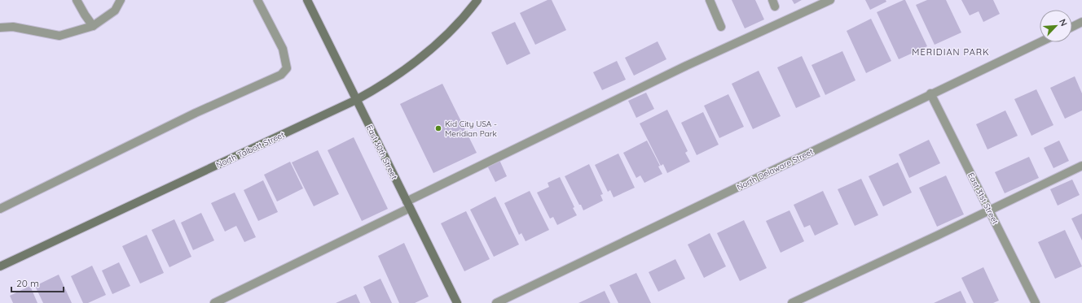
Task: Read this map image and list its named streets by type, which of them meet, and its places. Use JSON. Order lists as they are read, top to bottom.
{
  "streets": {
    "street": [
      "North Talbott Street",
      "East 30th Street",
      "North Delaware Street",
      "East 31st Street"
    ]
  },
  "crossings": [
    ["North Talbott Street", "East 30th Street"],
    ["North Delaware Street", "East 31st Street"]
  ],
  "districts": ["MERIDIAN PARK"],
  "places": ["Kid City USA - Meridian Park"],
  "scale_bar": "20 m",
  "north": "top right"
}
